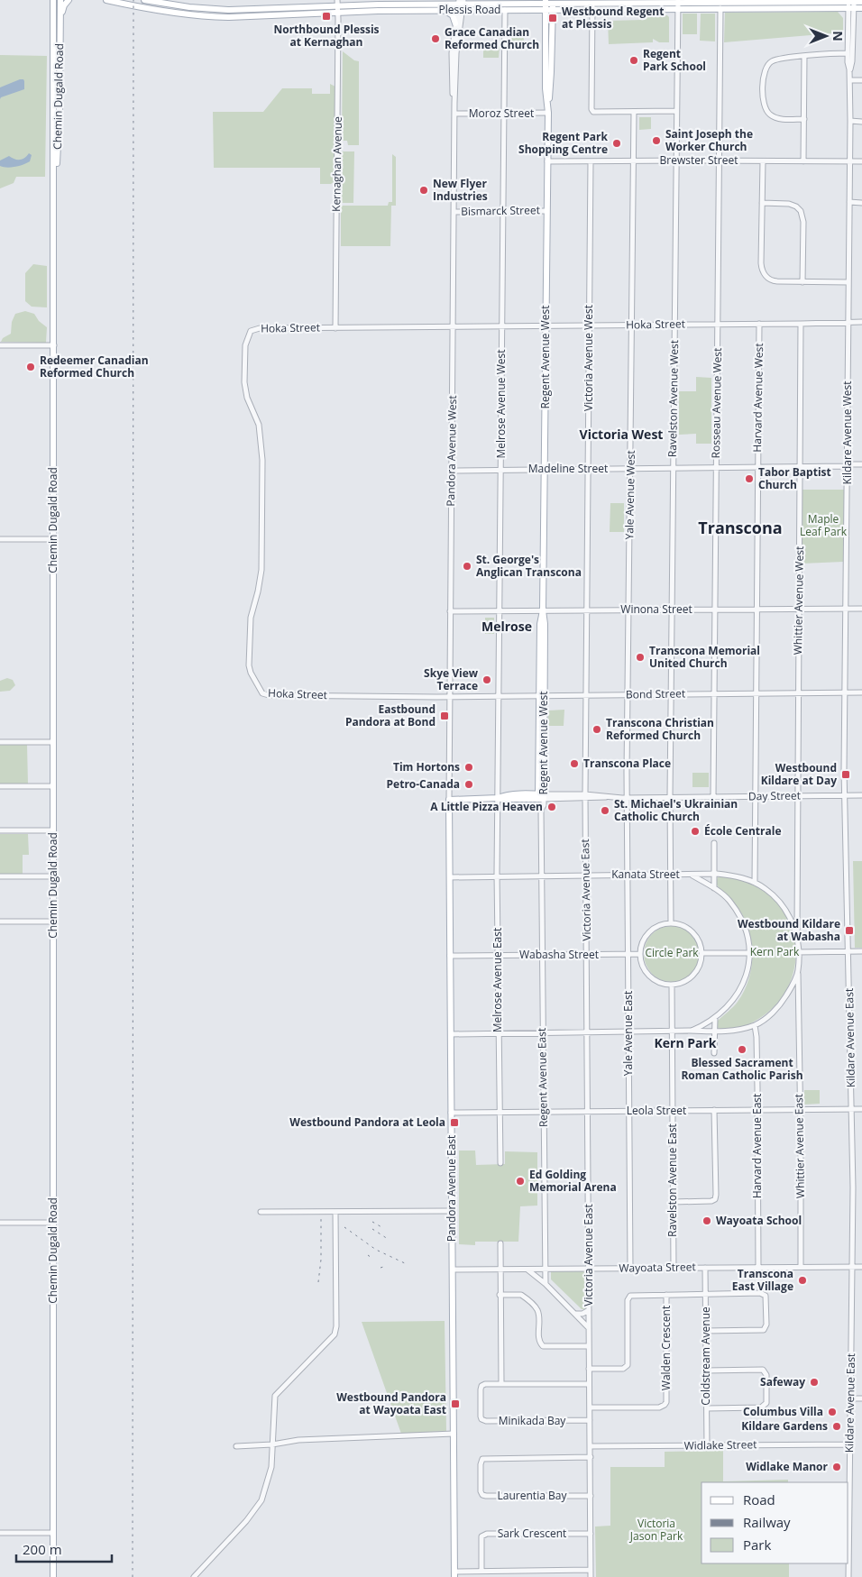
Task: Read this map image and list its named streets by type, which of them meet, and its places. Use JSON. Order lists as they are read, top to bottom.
{
  "streets": {
    "main road": [
      "Plessis Road",
      "Chemin Dugald Road",
      "Regent Avenue West",
      "Day Street",
      "Pandora Avenue East"
    ],
    "street": [
      "Moroz Street",
      "Brewster Street",
      "Kernaghan Avenue",
      "Bismarck Street",
      "Hoka Street",
      "Victoria Avenue West",
      "Harvard Avenue West",
      "Ravelston Avenue West",
      "Rosseau Avenue West",
      "Melrose Avenue West",
      "Kildare Avenue West",
      "Pandora Avenue West",
      "Madeline Street",
      "Yale Avenue West",
      "Whittier Avenue West",
      "Winona Street",
      "Bond Street",
      "Kanata Street",
      "Victoria Avenue East",
      "Wabasha Street",
      "Melrose Avenue East",
      "Yale Avenue East",
      "Kildare Avenue East",
      "Regent Avenue East",
      "Leola Street",
      "Harvard Avenue East",
      "Whittier Avenue East",
      "Ravelston Avenue East",
      "Wayoata Street",
      "Walden Crescent",
      "Coldstream Avenue",
      "Minikada Bay",
      "Widlake Street",
      "Laurentia Bay",
      "Sark Crescent"
    ]
  },
  "crossings": [
    ["Plessis Road", "Kernaghan Avenue"],
    ["Plessis Road", "Regent Avenue West"],
    ["Plessis Road", "Ravelston Avenue West"],
    ["Plessis Road", "Rosseau Avenue West"],
    ["Plessis Road", "Melrose Avenue West"],
    ["Plessis Road", "Kildare Avenue West"],
    ["Plessis Road", "Pandora Avenue West"],
    ["Moroz Street", "Regent Avenue West"],
    ["Moroz Street", "Melrose Avenue West"],
    ["Moroz Street", "Pandora Avenue West"],
    ["Brewster Street", "Regent Avenue West"],
    ["Brewster Street", "Victoria Avenue West"],
    ["Brewster Street", "Ravelston Avenue West"],
    ["Brewster Street", "Rosseau Avenue West"],
    ["Brewster Street", "Kildare Avenue West"],
    ["Brewster Street", "Yale Avenue West"],
    ["Kernaghan Avenue", "Hoka Street"],
    ["Bismarck Street", "Regent Avenue West"],
    ["Bismarck Street", "Melrose Avenue West"],
    ["Bismarck Street", "Pandora Avenue West"],
    ["Hoka Street", "Regent Avenue West"],
    ["Hoka Street", "Victoria Avenue West"],
    ["Hoka Street", "Harvard Avenue West"],
    ["Hoka Street", "Ravelston Avenue West"],
    ["Hoka Street", "Rosseau Avenue West"],
    ["Hoka Street", "Melrose Avenue West"],
    ["Hoka Street", "Kildare Avenue West"],
    ["Hoka Street", "Pandora Avenue West"],
    ["Hoka Street", "Yale Avenue West"],
    ["Hoka Street", "Whittier Avenue West"],
    ["Hoka Street", "Bond Street"],
    ["Regent Avenue West", "Madeline Street"],
    ["Regent Avenue West", "Winona Street"],
    ["Regent Avenue West", "Bond Street"],
    ["Regent Avenue West", "Day Street"],
    ["Regent Avenue West", "Regent Avenue East"],
    ["Victoria Avenue West", "Madeline Street"],
    ["Victoria Avenue West", "Winona Street"],
    ["Victoria Avenue West", "Bond Street"],
    ["Victoria Avenue West", "Day Street"],
    ["Victoria Avenue West", "Victoria Avenue East"],
    ["Harvard Avenue West", "Madeline Street"],
    ["Harvard Avenue West", "Winona Street"],
    ["Harvard Avenue West", "Bond Street"],
    ["Harvard Avenue West", "Day Street"],
    ["Ravelston Avenue West", "Madeline Street"],
    ["Ravelston Avenue West", "Winona Street"],
    ["Ravelston Avenue West", "Bond Street"],
    ["Ravelston Avenue West", "Day Street"],
    ["Rosseau Avenue West", "Madeline Street"],
    ["Rosseau Avenue West", "Winona Street"],
    ["Rosseau Avenue West", "Bond Street"],
    ["Rosseau Avenue West", "Day Street"],
    ["Melrose Avenue West", "Madeline Street"],
    ["Melrose Avenue West", "Winona Street"],
    ["Melrose Avenue West", "Bond Street"],
    ["Melrose Avenue West", "Day Street"],
    ["Melrose Avenue West", "Melrose Avenue East"],
    ["Kildare Avenue West", "Madeline Street"],
    ["Kildare Avenue West", "Winona Street"],
    ["Kildare Avenue West", "Bond Street"],
    ["Kildare Avenue West", "Day Street"],
    ["Kildare Avenue West", "Kildare Avenue East"],
    ["Pandora Avenue West", "Madeline Street"],
    ["Pandora Avenue West", "Winona Street"],
    ["Pandora Avenue West", "Bond Street"],
    ["Pandora Avenue West", "Day Street"],
    ["Pandora Avenue West", "Pandora Avenue East"],
    ["Madeline Street", "Yale Avenue West"],
    ["Madeline Street", "Whittier Avenue West"],
    ["Yale Avenue West", "Winona Street"],
    ["Yale Avenue West", "Bond Street"],
    ["Yale Avenue West", "Day Street"],
    ["Yale Avenue West", "Yale Avenue East"],
    ["Whittier Avenue West", "Winona Street"],
    ["Whittier Avenue West", "Bond Street"],
    ["Whittier Avenue West", "Day Street"],
    ["Day Street", "Victoria Avenue East"],
    ["Day Street", "Melrose Avenue East"],
    ["Day Street", "Yale Avenue East"],
    ["Day Street", "Kildare Avenue East"],
    ["Day Street", "Pandora Avenue East"],
    ["Kanata Street", "Victoria Avenue East"],
    ["Kanata Street", "Melrose Avenue East"],
    ["Kanata Street", "Yale Avenue East"],
    ["Kanata Street", "Regent Avenue East"],
    ["Kanata Street", "Whittier Avenue East"],
    ["Kanata Street", "Pandora Avenue East"],
    ["Victoria Avenue East", "Wabasha Street"],
    ["Victoria Avenue East", "Leola Street"],
    ["Victoria Avenue East", "Wayoata Street"],
    ["Victoria Avenue East", "Walden Crescent"],
    ["Victoria Avenue East", "Minikada Bay"],
    ["Victoria Avenue East", "Widlake Street"],
    ["Victoria Avenue East", "Laurentia Bay"],
    ["Victoria Avenue East", "Sark Crescent"],
    ["Wabasha Street", "Melrose Avenue East"],
    ["Wabasha Street", "Yale Avenue East"],
    ["Wabasha Street", "Regent Avenue East"],
    ["Wabasha Street", "Ravelston Avenue East"],
    ["Wabasha Street", "Pandora Avenue East"],
    ["Melrose Avenue East", "Leola Street"],
    ["Yale Avenue East", "Leola Street"],
    ["Yale Avenue East", "Wayoata Street"],
    ["Kildare Avenue East", "Leola Street"],
    ["Kildare Avenue East", "Wayoata Street"],
    ["Kildare Avenue East", "Widlake Street"],
    ["Regent Avenue East", "Leola Street"],
    ["Regent Avenue East", "Wayoata Street"],
    ["Leola Street", "Harvard Avenue East"],
    ["Leola Street", "Whittier Avenue East"],
    ["Leola Street", "Ravelston Avenue East"],
    ["Leola Street", "Pandora Avenue East"],
    ["Harvard Avenue East", "Wayoata Street"],
    ["Whittier Avenue East", "Wayoata Street"],
    ["Ravelston Avenue East", "Wayoata Street"],
    ["Pandora Avenue East", "Wayoata Street"],
    ["Wayoata Street", "Coldstream Avenue"],
    ["Coldstream Avenue", "Widlake Street"]
  ],
  "districts": [
    "Victoria West",
    "Transcona",
    "Melrose",
    "Kern Park"
  ],
  "parks": [
    "Maple Leaf Park",
    "Kern Park",
    "Circle Park",
    "Victoria Jason Park"
  ],
  "places": {
    "transit": [
      "Northbound Plessis at Kernaghan",
      "Westbound Regent at Plessis",
      "Eastbound Pandora at Bond",
      "Westbound Kildare at Day",
      "Westbound Kildare at Wabasha",
      "Westbound Pandora at Leola",
      "Westbound Pandora at Wayoata East"
    ],
    "other": [
      "Grace Canadian Reformed Church",
      "Regent Park School",
      "Saint Joseph the Worker Church",
      "Regent Park Shopping Centre",
      "New Flyer Industries",
      "Redeemer Canadian Reformed Church",
      "Tabor Baptist Church",
      "St. George's Anglican Transcona",
      "Transcona Memorial United Church",
      "Skye View Terrace",
      "Transcona Christian Reformed Church",
      "Transcona Place",
      "Tim Hortons",
      "Petro-Canada",
      "A Little Pizza Heaven",
      "St. Michael's Ukrainian Catholic Church",
      "École Centrale",
      "Blessed Sacrament Roman Catholic Parish",
      "Ed Golding Memorial Arena",
      "Wayoata School",
      "Transcona East Village",
      "Safeway",
      "Columbus Villa",
      "Kildare Gardens",
      "Widlake Manor"
    ]
  },
  "legend": ["Road", "Railway", "Park"],
  "scale_bar": "200 m",
  "north": "right"
}
